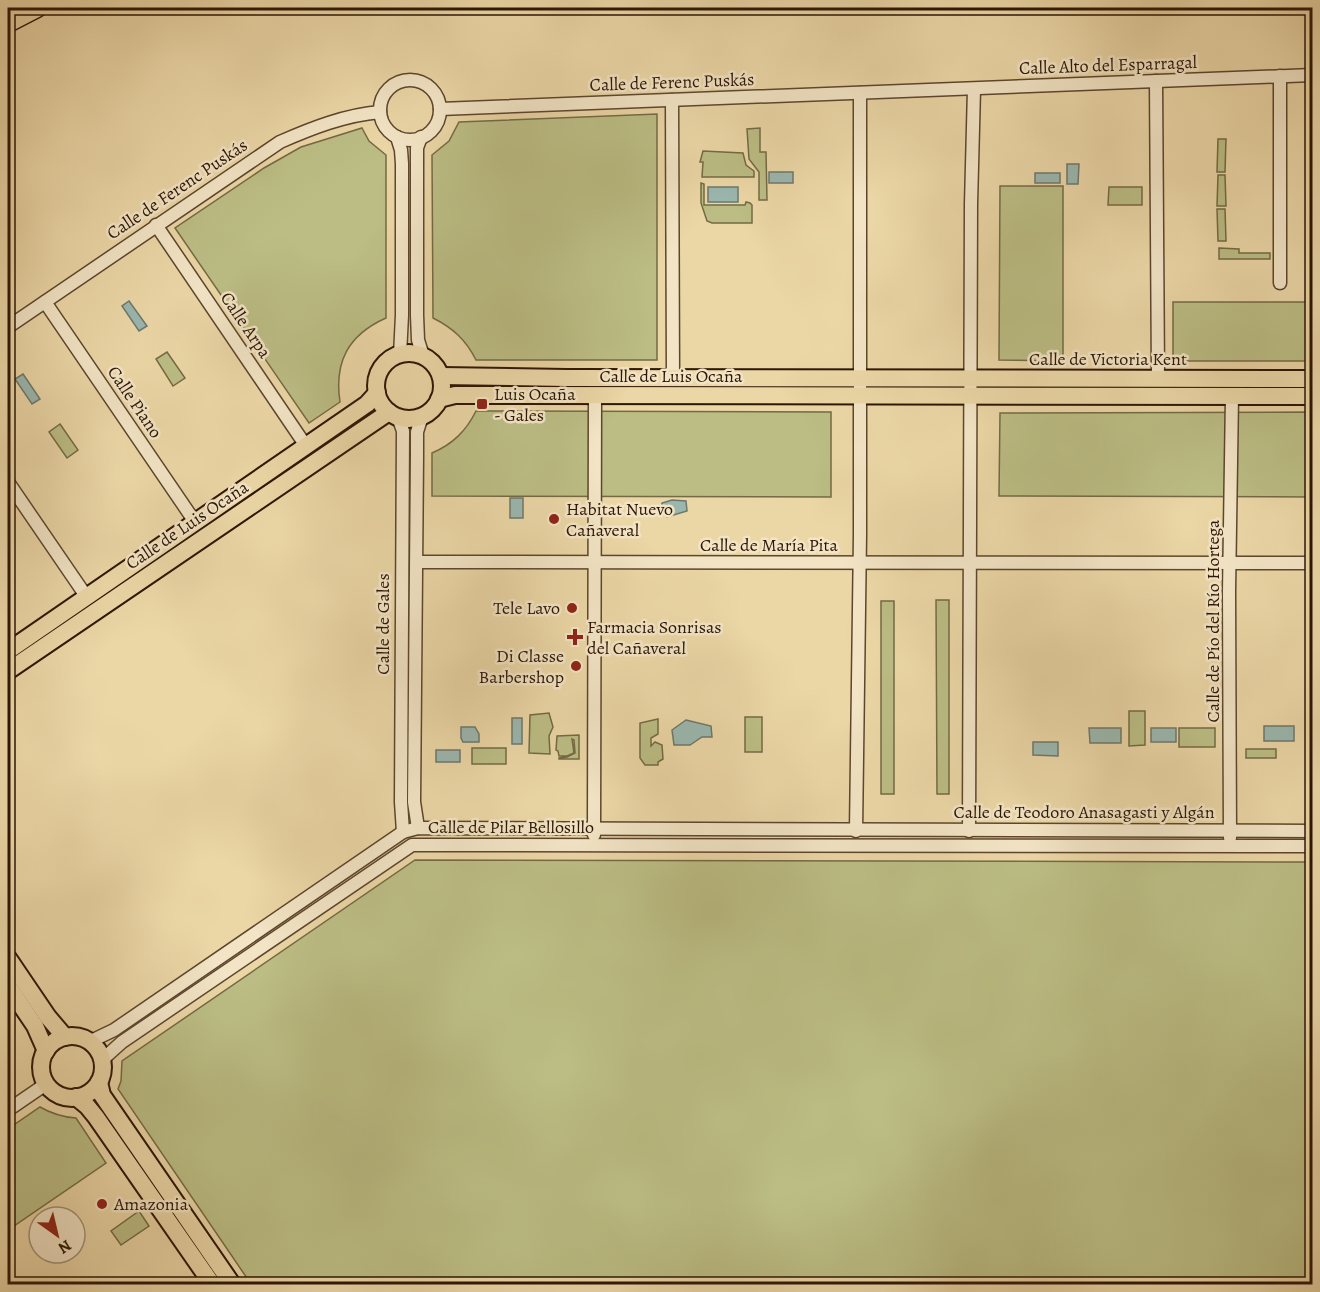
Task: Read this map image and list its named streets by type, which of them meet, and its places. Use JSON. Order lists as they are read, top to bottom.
{
  "streets": {
    "main road": ["Calle de Victoria Kent", "Calle de Luis Ocaña"],
    "street": [
      "Calle Alto del Esparragal",
      "Calle de Ferenc Puskás",
      "Calle Arpa",
      "Calle Piano",
      "Calle de María Pita",
      "Calle de Pío del Río Hortega",
      "Calle de Gales",
      "Calle de Teodoro Anasagasti y Algán",
      "Calle de Pilar Bellosillo"
    ]
  },
  "crossings": [
    ["Calle Alto del Esparragal", "Calle de Ferenc Puskás"],
    ["Calle de Ferenc Puskás", "Calle Arpa"],
    ["Calle de Ferenc Puskás", "Calle Piano"],
    ["Calle Arpa", "Calle de Luis Ocaña"],
    ["Calle de Victoria Kent", "Calle de Luis Ocaña"],
    ["Calle de Victoria Kent", "Calle de Pío del Río Hortega"],
    ["Calle de Luis Ocaña", "Calle Piano"],
    ["Calle de Luis Ocaña", "Calle de Gales"],
    ["Calle de María Pita", "Calle de Pío del Río Hortega"],
    ["Calle de María Pita", "Calle de Gales"],
    ["Calle de Pío del Río Hortega", "Calle de Teodoro Anasagasti y Algán"],
    ["Calle de Gales", "Calle de Pilar Bellosillo"],
    ["Calle de Teodoro Anasagasti y Algán", "Calle de Pilar Bellosillo"]
  ],
  "places": {
    "transit": ["Luis Ocaña - Gales"],
    "other": [
      "Habitat Nuevo Cañaveral",
      "Tele Lavo",
      "Di Classe Barbershop",
      "Amazonia"
    ],
    "health": ["Farmacia Sonrisas del Cañaveral"]
  },
  "north": "bottom right"
}
